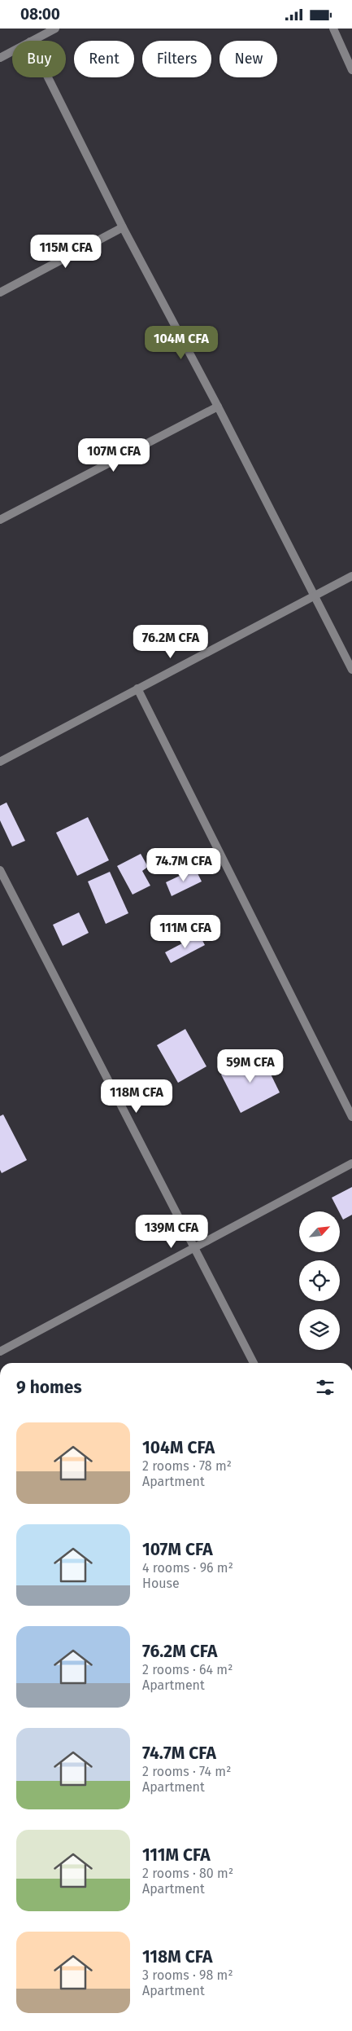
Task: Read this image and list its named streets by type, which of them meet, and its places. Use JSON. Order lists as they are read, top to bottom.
{
  "north": "top right",
  "page": {
    "status": "08:00",
    "chip": [
      "Buy",
      "Rent",
      "Filters",
      "New"
    ],
    "price": [
      "115M CFA",
      "104M CFA",
      "107M CFA",
      "76.2M CFA",
      "74.7M CFA",
      "111M CFA",
      "59M CFA",
      "118M CFA",
      "139M CFA"
    ],
    "heading": "9 homes",
    "list": [
      {
        "name": "104M CFA",
        "note": "2 rooms · 78 m² · Apartment"
      },
      {
        "name": "107M CFA",
        "note": "4 rooms · 96 m² · House"
      },
      {
        "name": "76.2M CFA",
        "note": "2 rooms · 64 m² · Apartment"
      },
      {
        "name": "74.7M CFA",
        "note": "2 rooms · 74 m² · Apartment"
      },
      {
        "name": "111M CFA",
        "note": "2 rooms · 80 m² · Apartment"
      },
      {
        "name": "118M CFA",
        "note": "3 rooms · 98 m² · Apartment"
      }
    ]
  }
}
